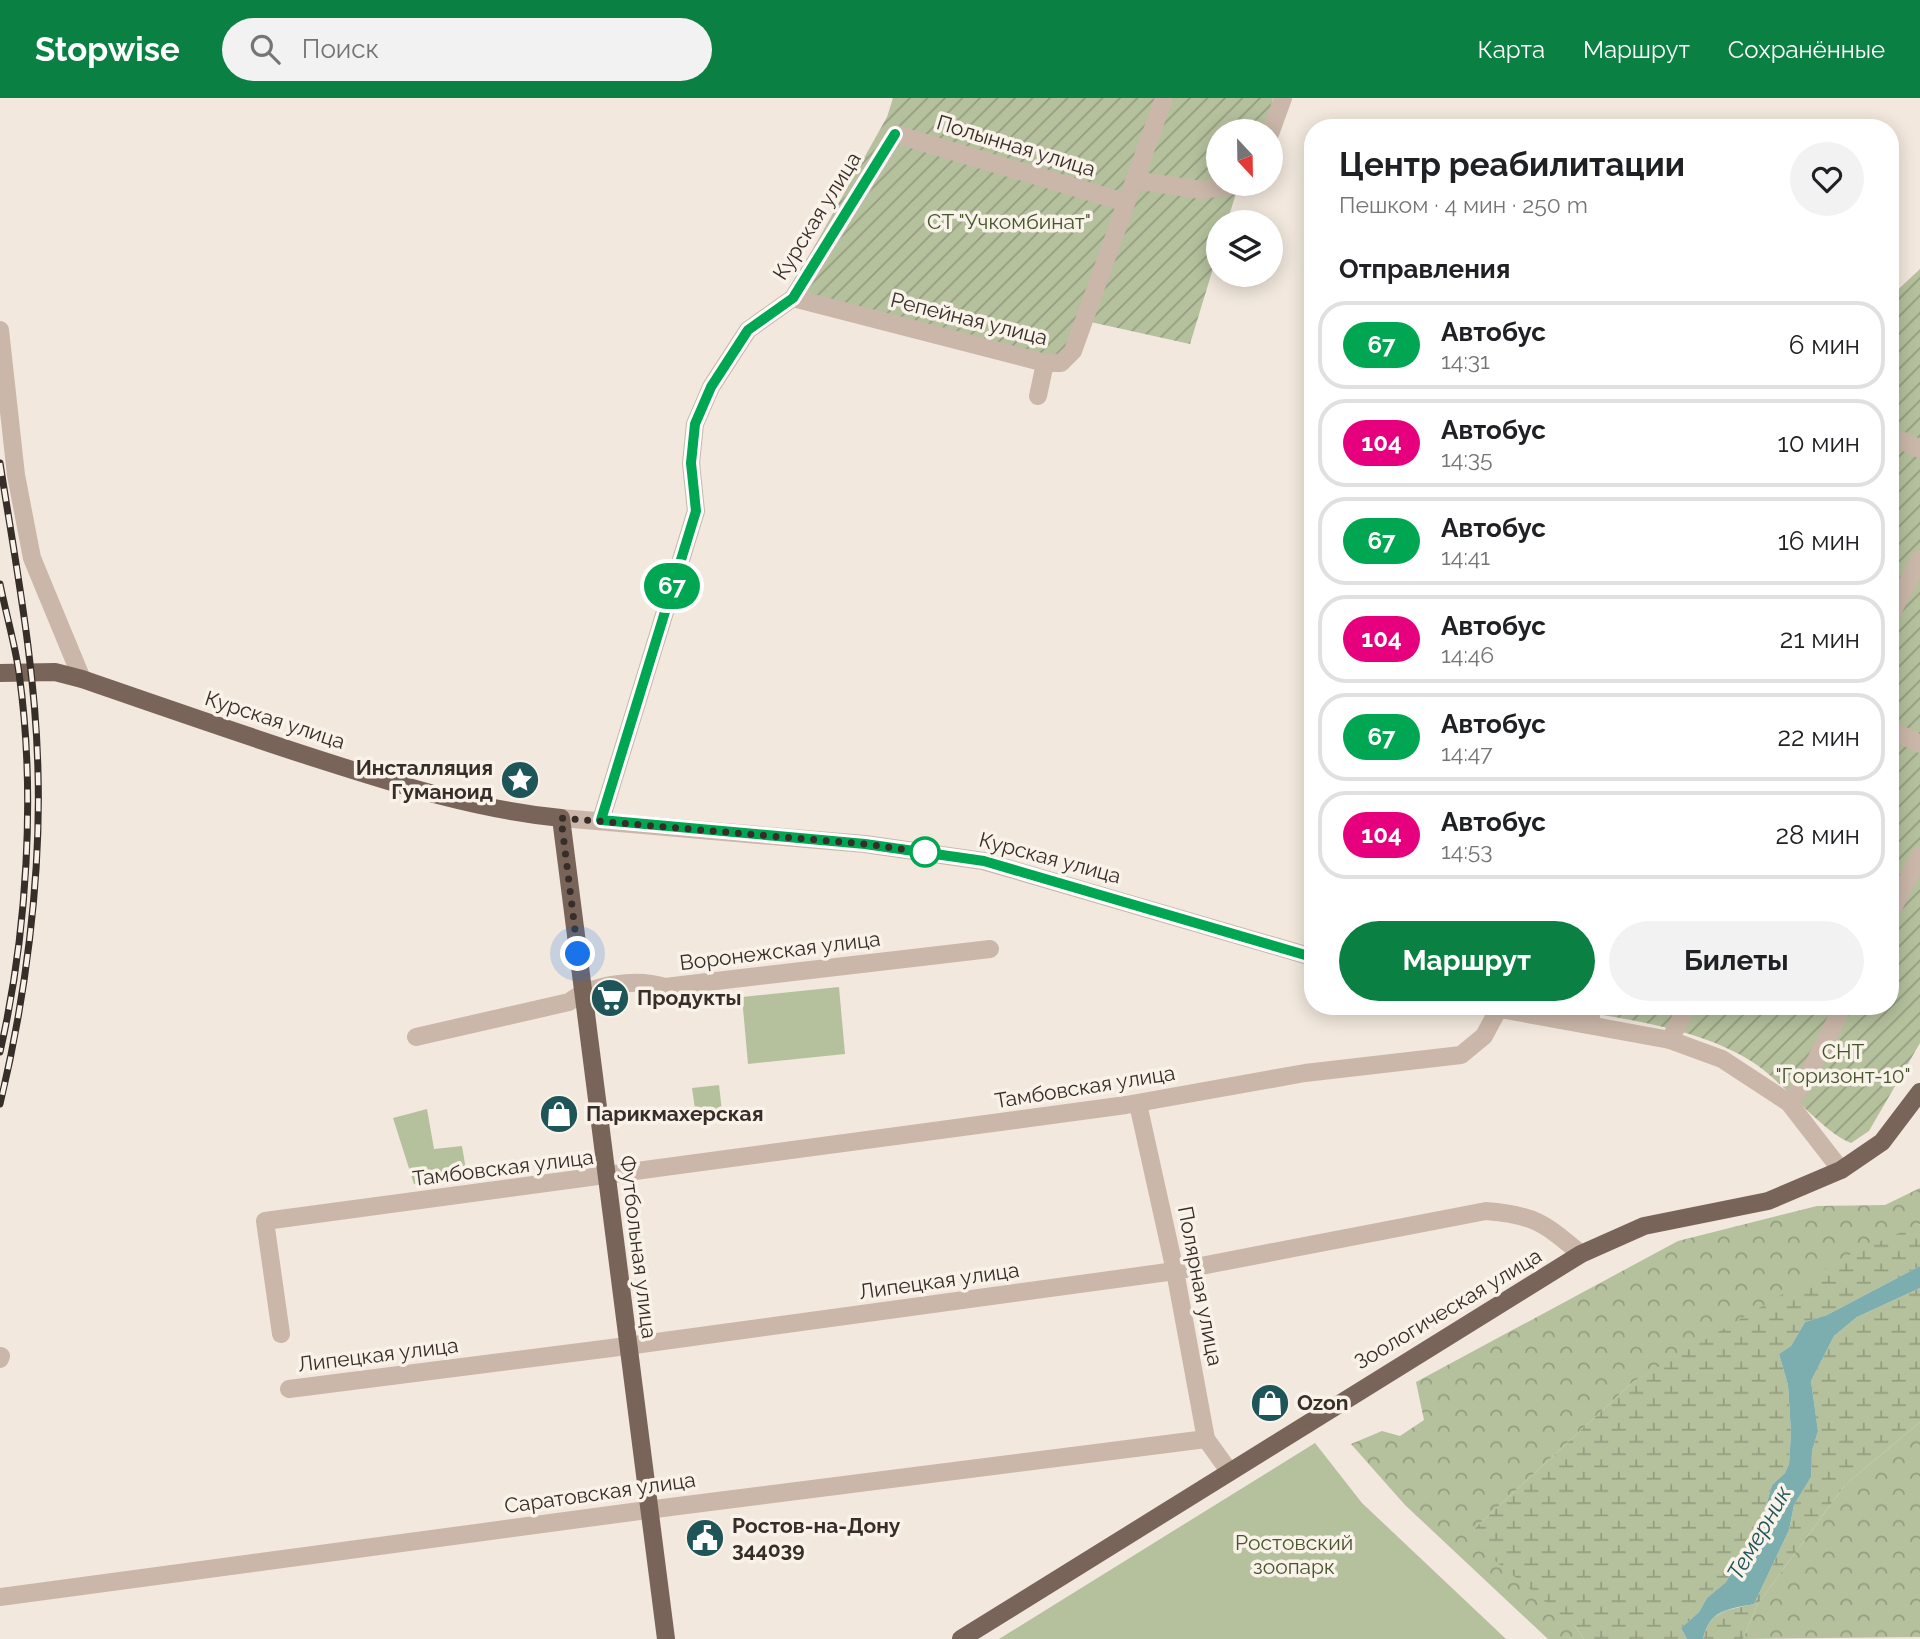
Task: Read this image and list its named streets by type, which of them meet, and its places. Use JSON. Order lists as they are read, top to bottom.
{
  "streets": {
    "main road": ["Курская улица", "Футбольная улица", "Зоологическая улица"],
    "street": [
      "Полынная улица",
      "Репейная улица",
      "Воронежская улица",
      "Тамбовская улица",
      "Липецкая улица",
      "Полярная улица",
      "Саратовская улица"
    ]
  },
  "crossings": [
    ["Полынная улица", "Курская улица"],
    ["Полынная улица", "Репейная улица"],
    ["Курская улица", "Репейная улица"],
    ["Курская улица", "Футбольная улица"],
    ["Воронежская улица", "Футбольная улица"],
    ["Тамбовская улица", "Футбольная улица"],
    ["Тамбовская улица", "Полярная улица"],
    ["Тамбовская улица", "Зоологическая улица"],
    ["Футбольная улица", "Липецкая улица"],
    ["Футбольная улица", "Саратовская улица"],
    ["Липецкая улица", "Полярная улица"],
    ["Липецкая улица", "Зоологическая улица"],
    ["Полярная улица", "Зоологическая улица"],
    ["Полярная улица", "Саратовская улица"]
  ],
  "water": ["Темерник"],
  "parks": ["СТ \"Учкомбинат\"", "СНТ \"Горизонт-10\"", "Ростовский зоопарк"],
  "places": {
    "place": ["Инсталляция Гуманоид"],
    "supermarket": ["Продукты"],
    "shop": ["Парикмахерская", "Ozon"],
    "public building": ["Ростов-на-Дону 344039"]
  },
  "lines": ["bus line 67"],
  "north": "bottom",
  "page": {
    "header": "Stopwise",
    "search": "Поиск",
    "nav": ["Карта", "Маршрут", "Сохранённые"],
    "on_map": "67",
    "heading": [
      ["Центр реабилитации", "Пешком · 4 мин · 250 m"],
      "Отправления"
    ],
    "list": [
      {
        "mark": "67",
        "name": "Автобус",
        "note": "14:31",
        "value": "6 мин"
      },
      {
        "mark": "104",
        "name": "Автобус",
        "note": "14:35",
        "value": "10 мин"
      },
      {
        "mark": "67",
        "name": "Автобус",
        "note": "14:41",
        "value": "16 мин"
      },
      {
        "mark": "104",
        "name": "Автобус",
        "note": "14:46",
        "value": "21 мин"
      },
      {
        "mark": "67",
        "name": "Автобус",
        "note": "14:47",
        "value": "22 мин"
      },
      {
        "mark": "104",
        "name": "Автобус",
        "note": "14:53",
        "value": "28 мин"
      }
    ],
    "buttons": ["Маршрут", "Билеты"]
  }
}
